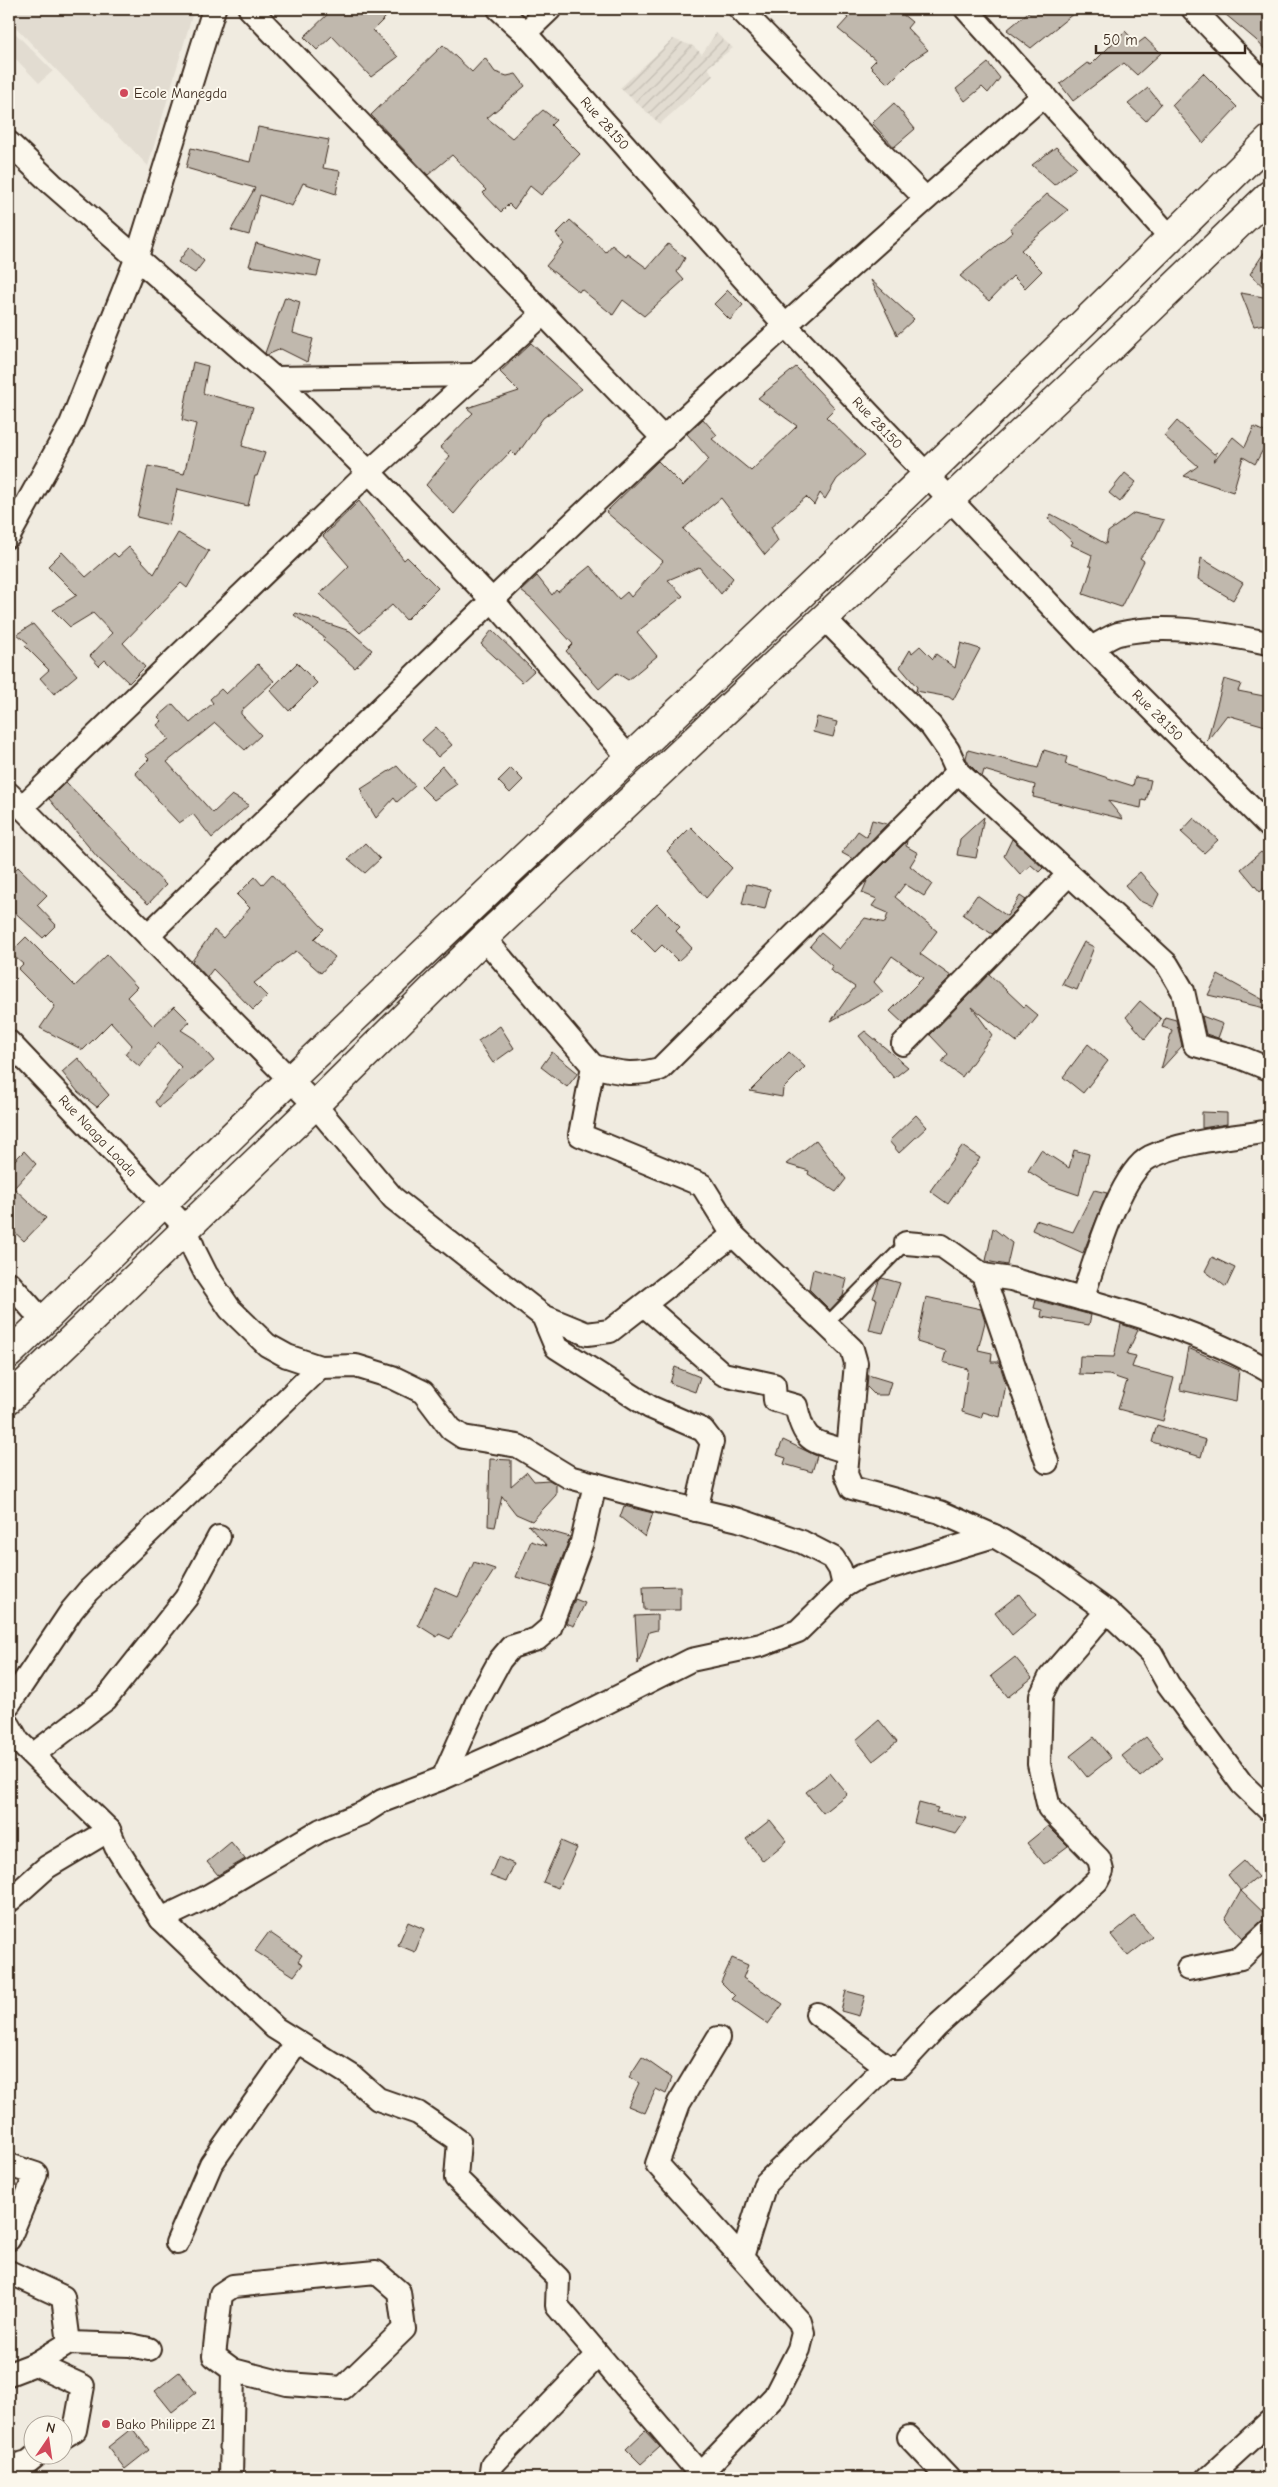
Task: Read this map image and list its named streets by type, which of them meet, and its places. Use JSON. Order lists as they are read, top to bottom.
{
  "streets": {
    "street": ["Rue 28.150", "Rue Naaga Loada"]
  },
  "places": ["Ecole Manegda", "Bako Philippe Z1"],
  "scale_bar": "50 m",
  "north": "top"
}
